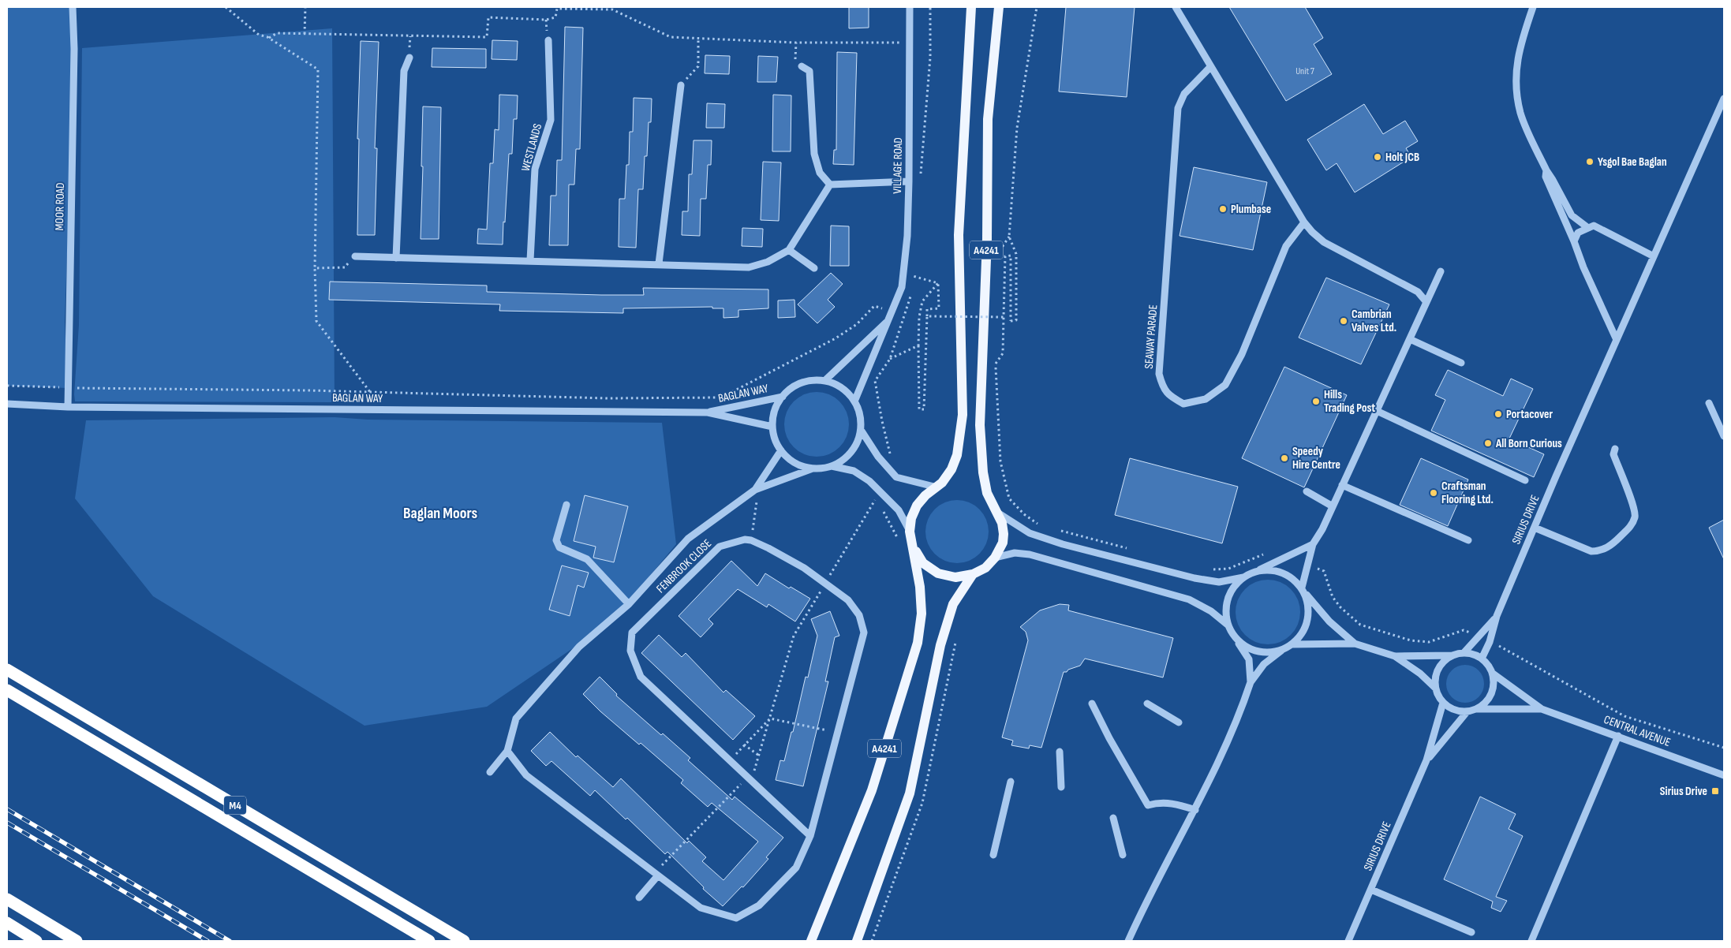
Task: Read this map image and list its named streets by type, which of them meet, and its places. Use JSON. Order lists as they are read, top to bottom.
{
  "streets": {
    "highway": ["M4"],
    "main road": ["A4241"],
    "street": [
      "WESTLANDS",
      "VILLAGE ROAD",
      "MOOR ROAD",
      "SEAWAY PARADE",
      "BAGLAN WAY",
      "SIRIUS DRIVE",
      "FENBROOK CLOSE",
      "CENTRAL AVENUE"
    ]
  },
  "crossings": [
    ["VILLAGE ROAD", "BAGLAN WAY"],
    ["VILLAGE ROAD", "FENBROOK CLOSE"],
    ["MOOR ROAD", "BAGLAN WAY"],
    ["BAGLAN WAY", "FENBROOK CLOSE"],
    ["SIRIUS DRIVE", "CENTRAL AVENUE"]
  ],
  "districts": ["Baglan Moors"],
  "places": {
    "other": [
      "Holt JCB",
      "Ysgol Bae Baglan",
      "Plumbase",
      "Cambrian Valves Ltd.",
      "Hills Trading Post",
      "Portacover",
      "All Born Curious",
      "Speedy Hire Centre",
      "Craftsman Flooring Ltd."
    ],
    "transit": ["Sirius Drive"]
  },
  "house_numbers": ["Unit 7"]
}
